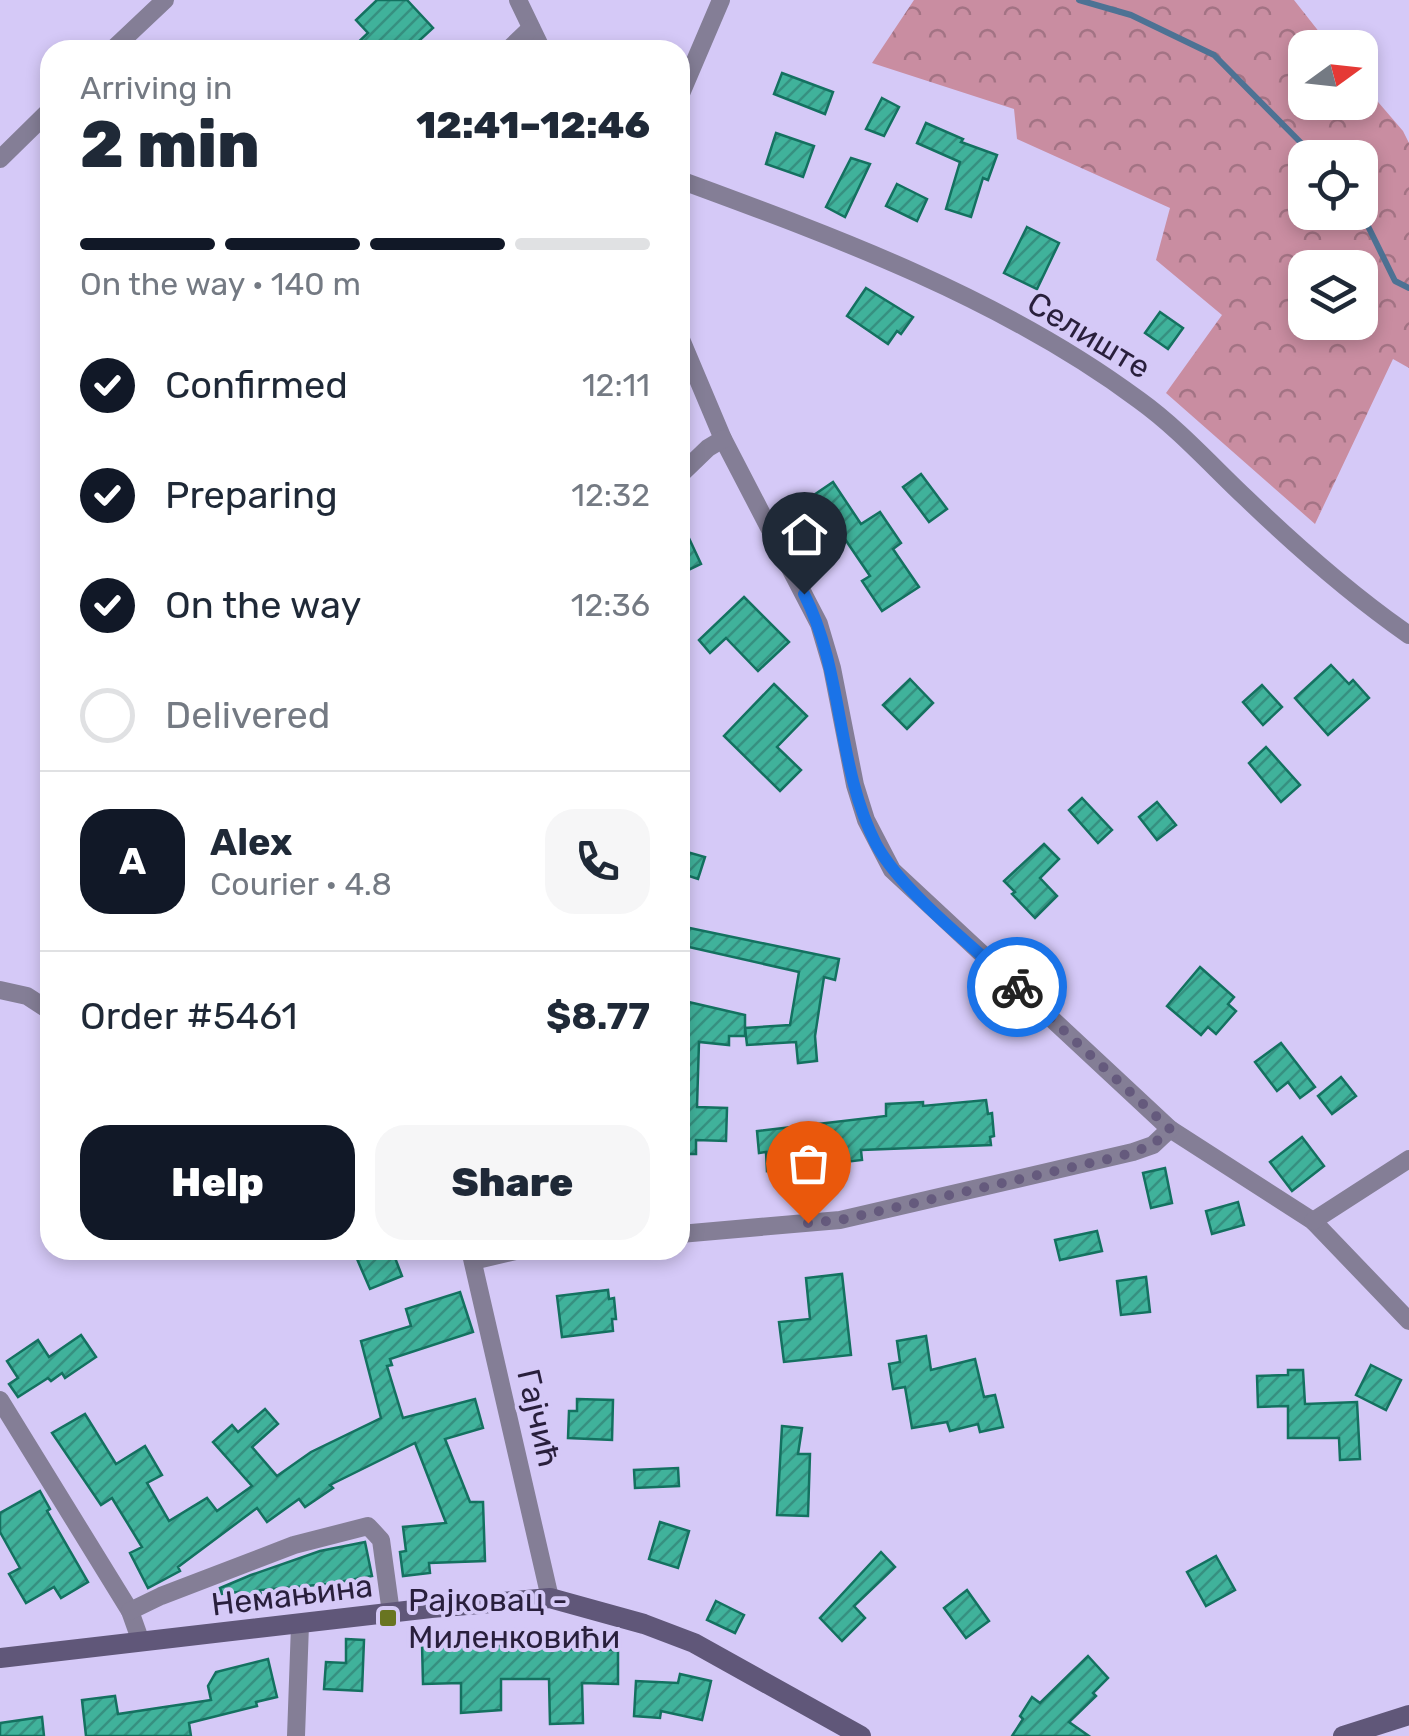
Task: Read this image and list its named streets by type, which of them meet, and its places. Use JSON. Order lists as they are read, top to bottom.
{
  "streets": {
    "street": ["Селиште", "Гајчић", "Немањина"]
  },
  "crossings": [
    ["Гајчић", "Немањина"]
  ],
  "places": {
    "transit": ["Рајковац - Миленковићи"]
  },
  "north": "right",
  "page": {
    "heading": ["2 min", "Arriving in", "12:41–12:46"],
    "panel": [
      "Alex",
      "Courier · 4.8",
      "Order #5461",
      "$8.77"
    ],
    "bar": "On the way · 140 m",
    "list": [
      ["Confirmed", "12:11"],
      ["Preparing", "12:32"],
      ["On the way", "12:36"],
      "Delivered"
    ],
    "round": "A",
    "buttons": ["Help", "Share"]
  }
}
